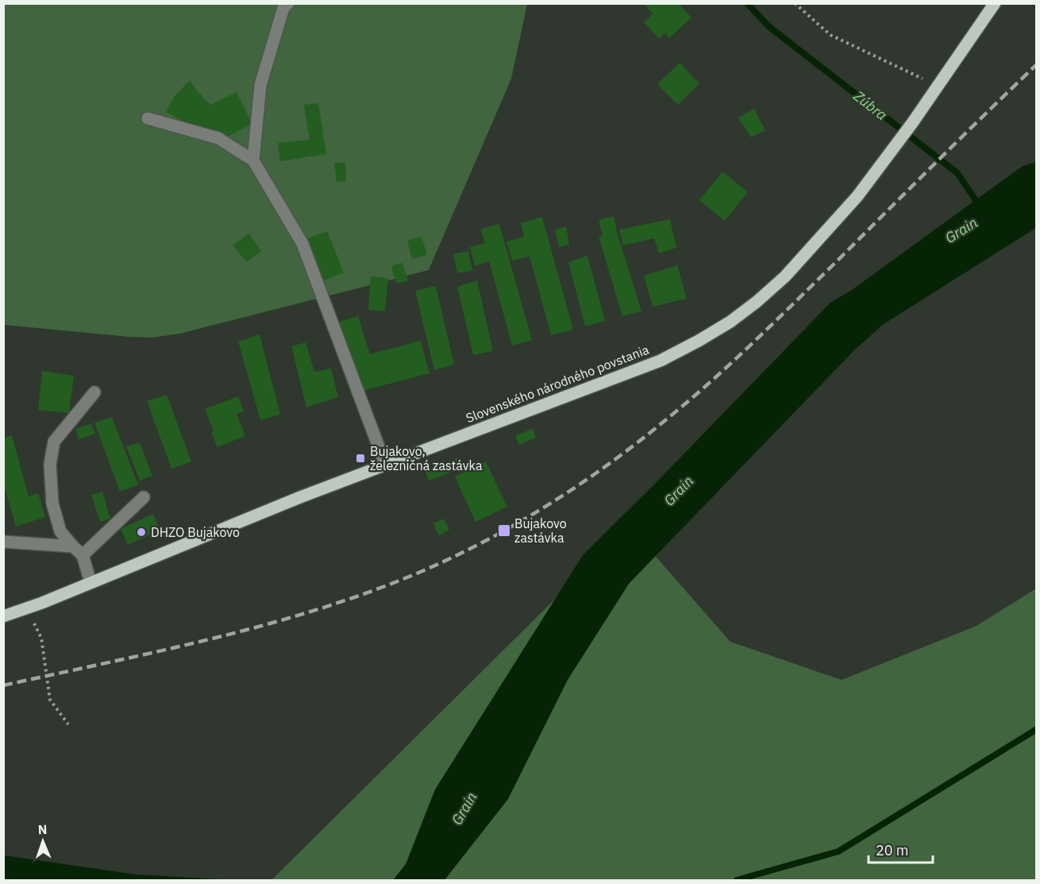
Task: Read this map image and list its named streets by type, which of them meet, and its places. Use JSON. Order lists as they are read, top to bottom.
{
  "streets": {
    "main road": ["Slovenského národného povstania"]
  },
  "water": ["Zúbra", "Grain"],
  "places": {
    "transit": ["Bujakovo, železničná zastávka", "Bujakovo zastávka"],
    "other": ["DHZO Bujakovo"]
  },
  "scale_bar": "20 m",
  "north": "top"
}
